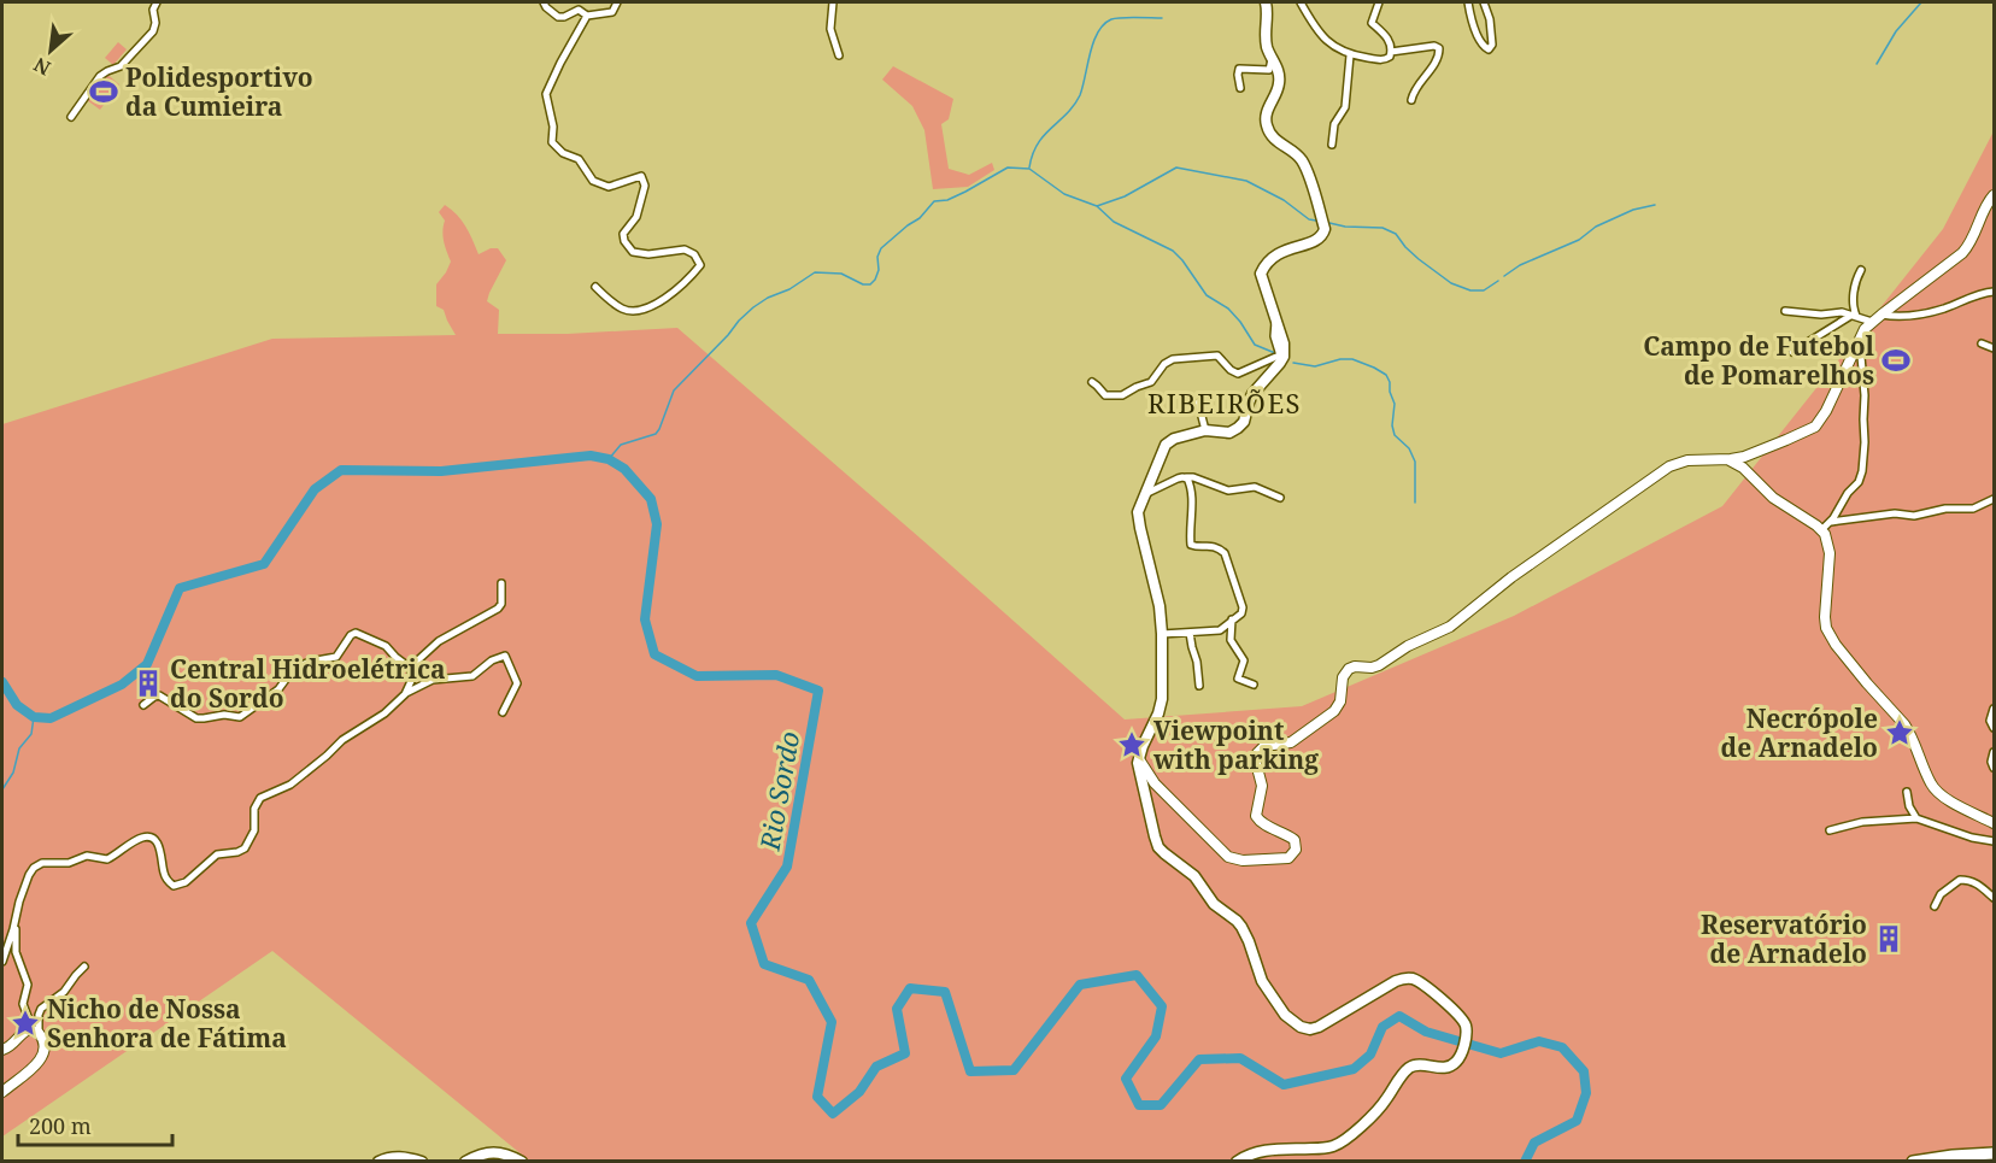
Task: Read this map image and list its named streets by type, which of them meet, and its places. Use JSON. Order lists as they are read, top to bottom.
{
  "districts": ["RIBEIRÕES"],
  "water": ["Rio Sordo"],
  "places": {
    "sports": ["Polidesportivo da Cumieira", "Campo de Futebol de Pomarelhos"],
    "building": ["Central Hidroelétrica do Sordo", "Reservatório de Arnadelo"],
    "place": ["Necrópole de Arnadelo", "Viewpoint with parking", "Nicho de Nossa Senhora de Fátima"]
  },
  "scale_bar": "200 m",
  "north": "bottom left"
}
